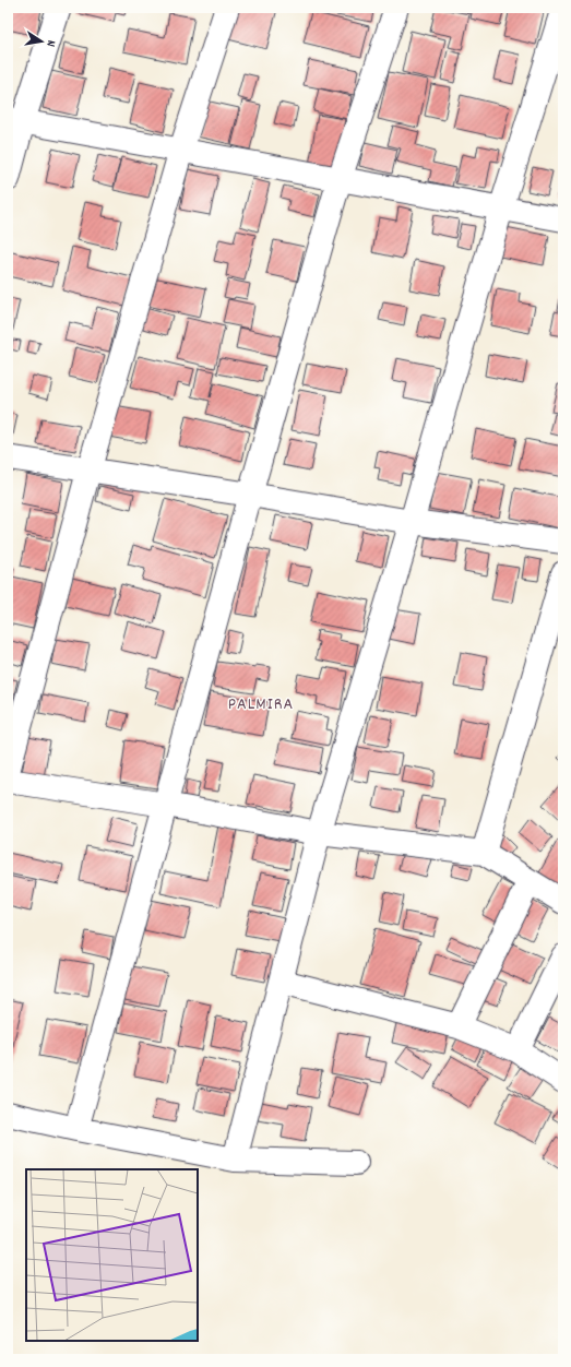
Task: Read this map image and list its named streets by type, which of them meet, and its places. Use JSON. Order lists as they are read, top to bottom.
{
  "districts": ["PALMIRA"],
  "north": "right"
}
